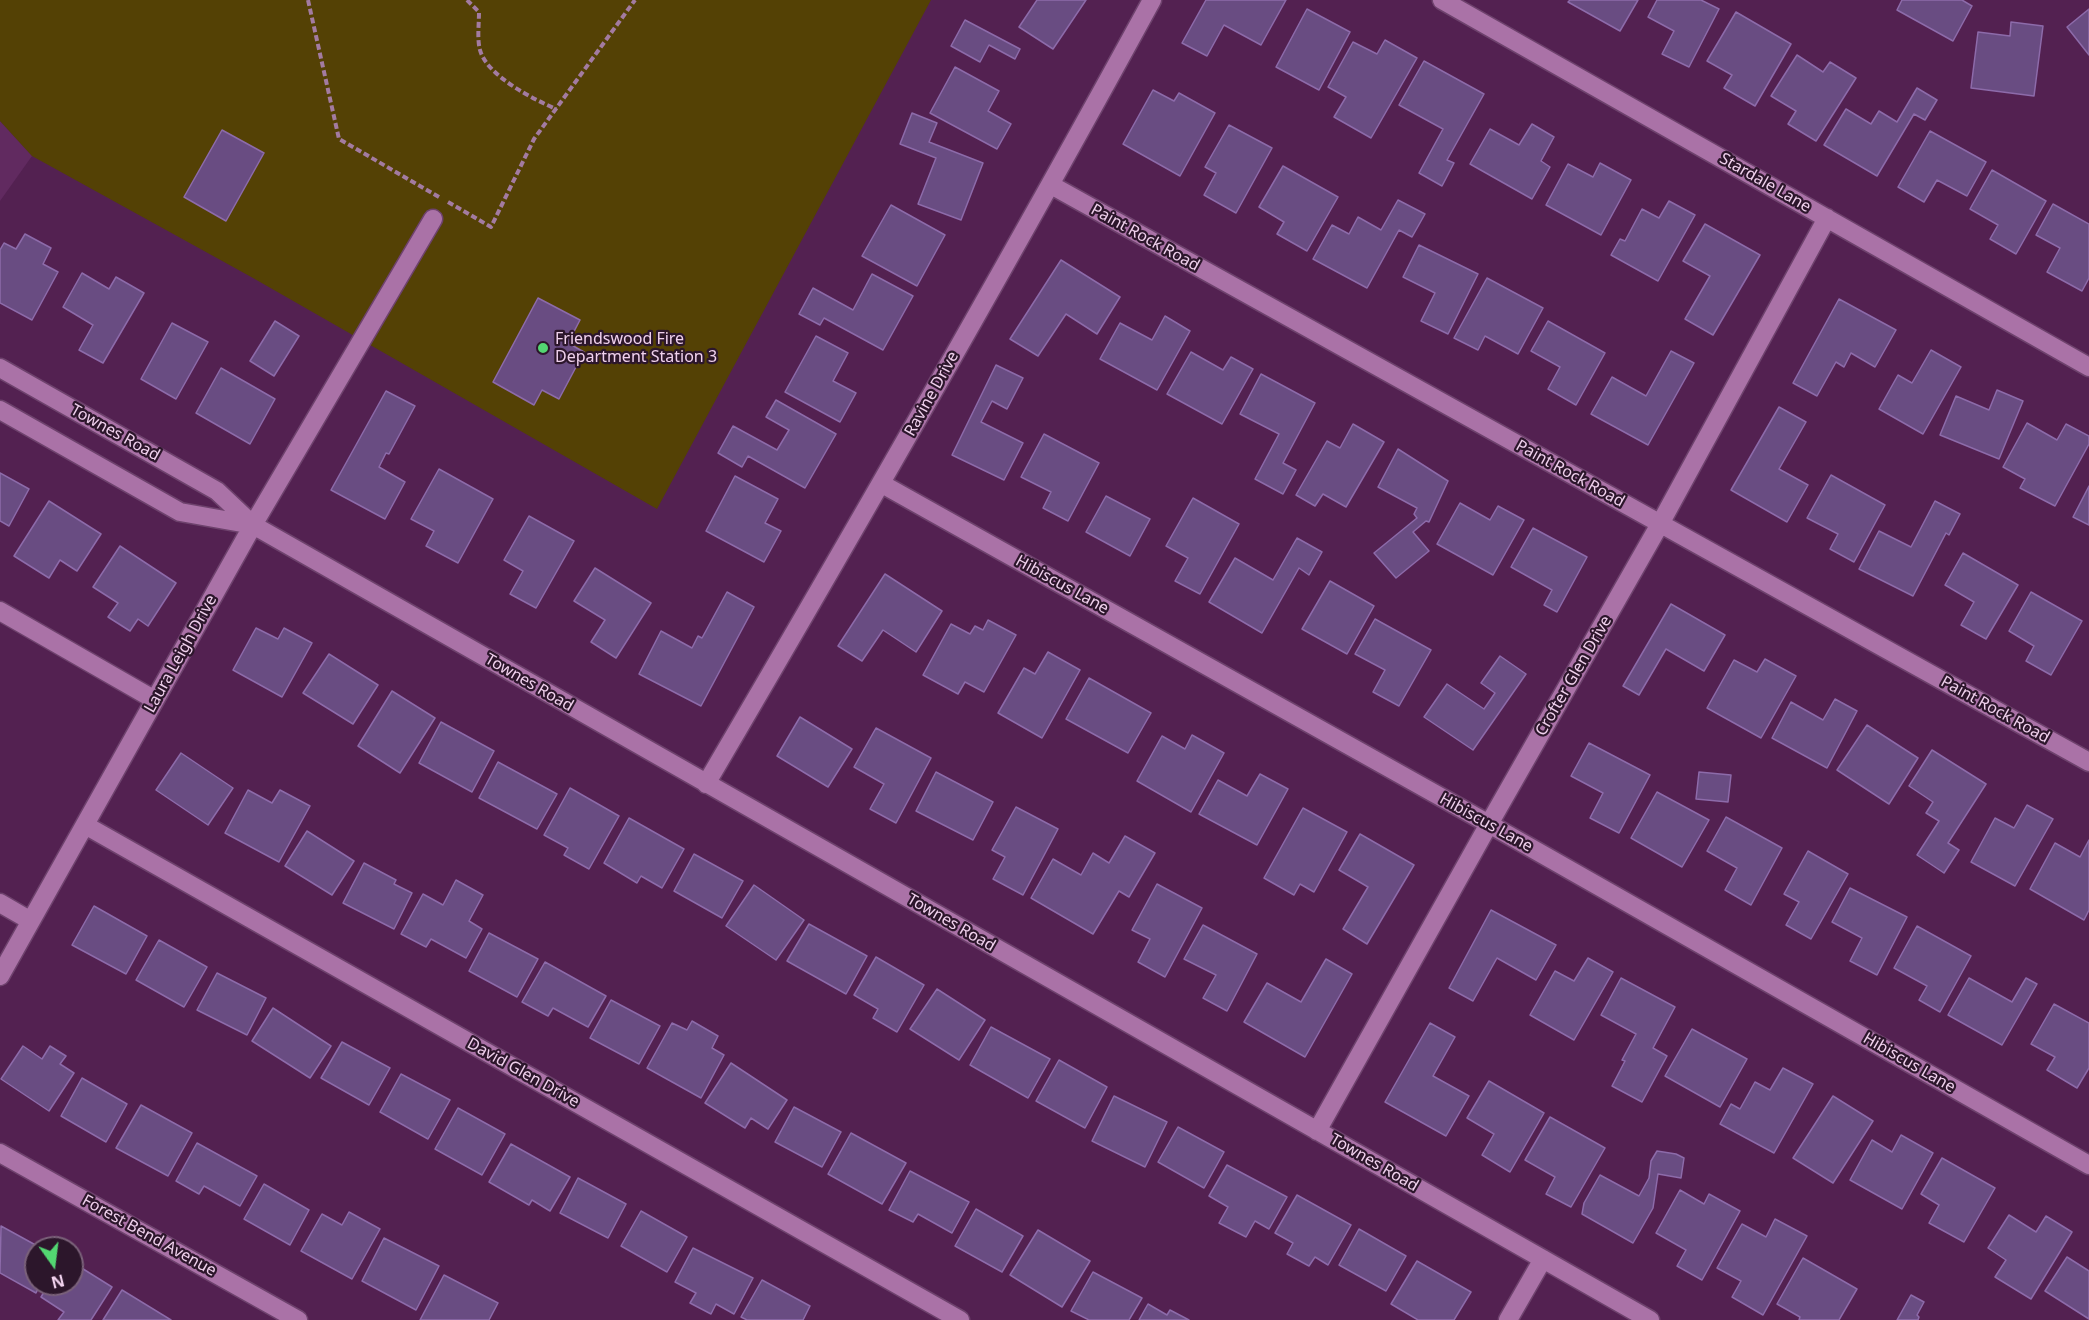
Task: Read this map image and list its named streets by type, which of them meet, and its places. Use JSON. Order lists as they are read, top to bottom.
{
  "streets": {
    "street": [
      "Stardale Lane",
      "Paint Rock Road",
      "Ravine Drive",
      "Townes Road",
      "Hibiscus Lane",
      "Laura Leigh Drive",
      "Crofter Glen Drive",
      "David Glen Drive",
      "Forest Bend Avenue"
    ]
  },
  "crossings": [
    ["Stardale Lane", "Crofter Glen Drive"],
    ["Paint Rock Road", "Ravine Drive"],
    ["Paint Rock Road", "Crofter Glen Drive"],
    ["Ravine Drive", "Townes Road"],
    ["Ravine Drive", "Hibiscus Lane"],
    ["Townes Road", "Laura Leigh Drive"],
    ["Townes Road", "Crofter Glen Drive"],
    ["Hibiscus Lane", "Crofter Glen Drive"],
    ["Laura Leigh Drive", "David Glen Drive"]
  ],
  "places": ["Friendswood Fire Department Station 3"],
  "north": "bottom"
}
